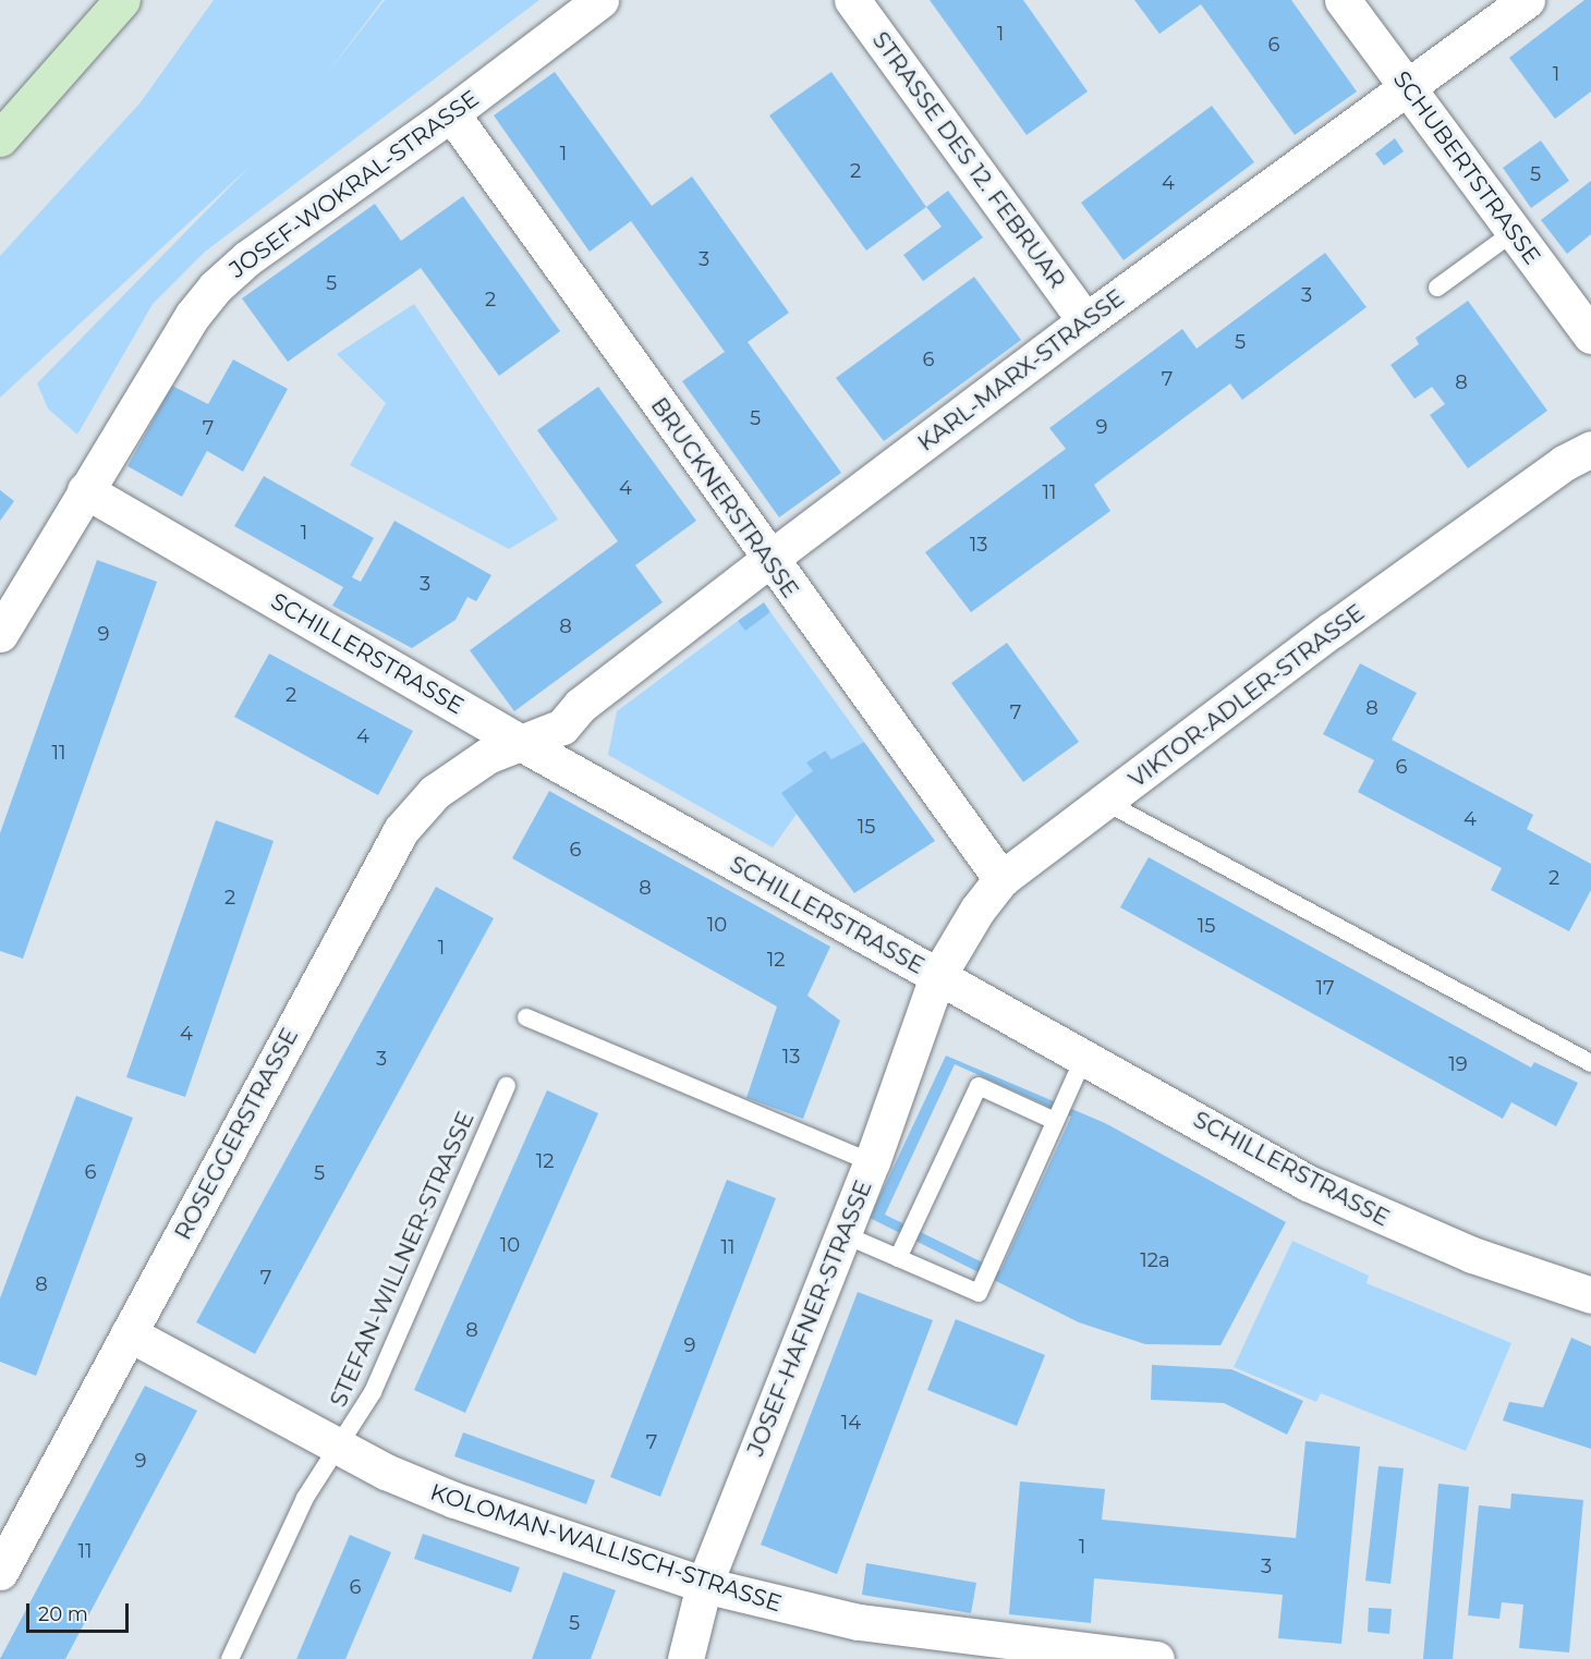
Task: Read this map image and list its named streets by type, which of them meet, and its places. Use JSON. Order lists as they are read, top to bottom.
{
  "streets": {
    "street": [
      "STRASSE DES 12. FEBRUAR",
      "SCHUBERTSTRASSE",
      "JOSEF-WOKRAL-STRASSE",
      "KARL-MARX-STRASSE",
      "BRUCKNERSTRASSE",
      "SCHILLERSTRASSE",
      "VIKTOR-ADLER-STRASSE",
      "ROSEGGERSTRASSE",
      "JOSEF-HAFNER-STRASSE",
      "KOLOMAN-WALLISCH-STRASSE"
    ],
    "lane": ["STEFAN-WILLNER-STRASSE"]
  },
  "crossings": [
    ["STRASSE DES 12. FEBRUAR", "KARL-MARX-STRASSE"],
    ["SCHUBERTSTRASSE", "KARL-MARX-STRASSE"],
    ["JOSEF-WOKRAL-STRASSE", "BRUCKNERSTRASSE"],
    ["JOSEF-WOKRAL-STRASSE", "SCHILLERSTRASSE"],
    ["KARL-MARX-STRASSE", "BRUCKNERSTRASSE"],
    ["KARL-MARX-STRASSE", "SCHILLERSTRASSE"],
    ["KARL-MARX-STRASSE", "ROSEGGERSTRASSE"],
    ["BRUCKNERSTRASSE", "VIKTOR-ADLER-STRASSE"],
    ["SCHILLERSTRASSE", "VIKTOR-ADLER-STRASSE"],
    ["SCHILLERSTRASSE", "ROSEGGERSTRASSE"],
    ["SCHILLERSTRASSE", "JOSEF-HAFNER-STRASSE"],
    ["VIKTOR-ADLER-STRASSE", "JOSEF-HAFNER-STRASSE"],
    ["ROSEGGERSTRASSE", "KOLOMAN-WALLISCH-STRASSE"],
    ["STEFAN-WILLNER-STRASSE", "KOLOMAN-WALLISCH-STRASSE"],
    ["JOSEF-HAFNER-STRASSE", "KOLOMAN-WALLISCH-STRASSE"]
  ],
  "house_numbers": [
    "1",
    "6",
    "1",
    "1",
    "2",
    "5",
    "4",
    "3",
    "5",
    "3",
    "2",
    "5",
    "6",
    "7",
    "8",
    "5",
    "9",
    "7",
    "4",
    "11",
    "1",
    "13",
    "3",
    "8",
    "9",
    "2",
    "8",
    "7",
    "4",
    "11",
    "6",
    "4",
    "15",
    "6",
    "2",
    "8",
    "2",
    "10",
    "15",
    "1",
    "12",
    "17",
    "4",
    "13",
    "3",
    "19",
    "12",
    "6",
    "5",
    "10",
    "11",
    "12a",
    "7",
    "8",
    "8",
    "9",
    "14",
    "7",
    "9",
    "1",
    "11",
    "3",
    "6",
    "5"
  ],
  "scale_bar": "20 m"
}
